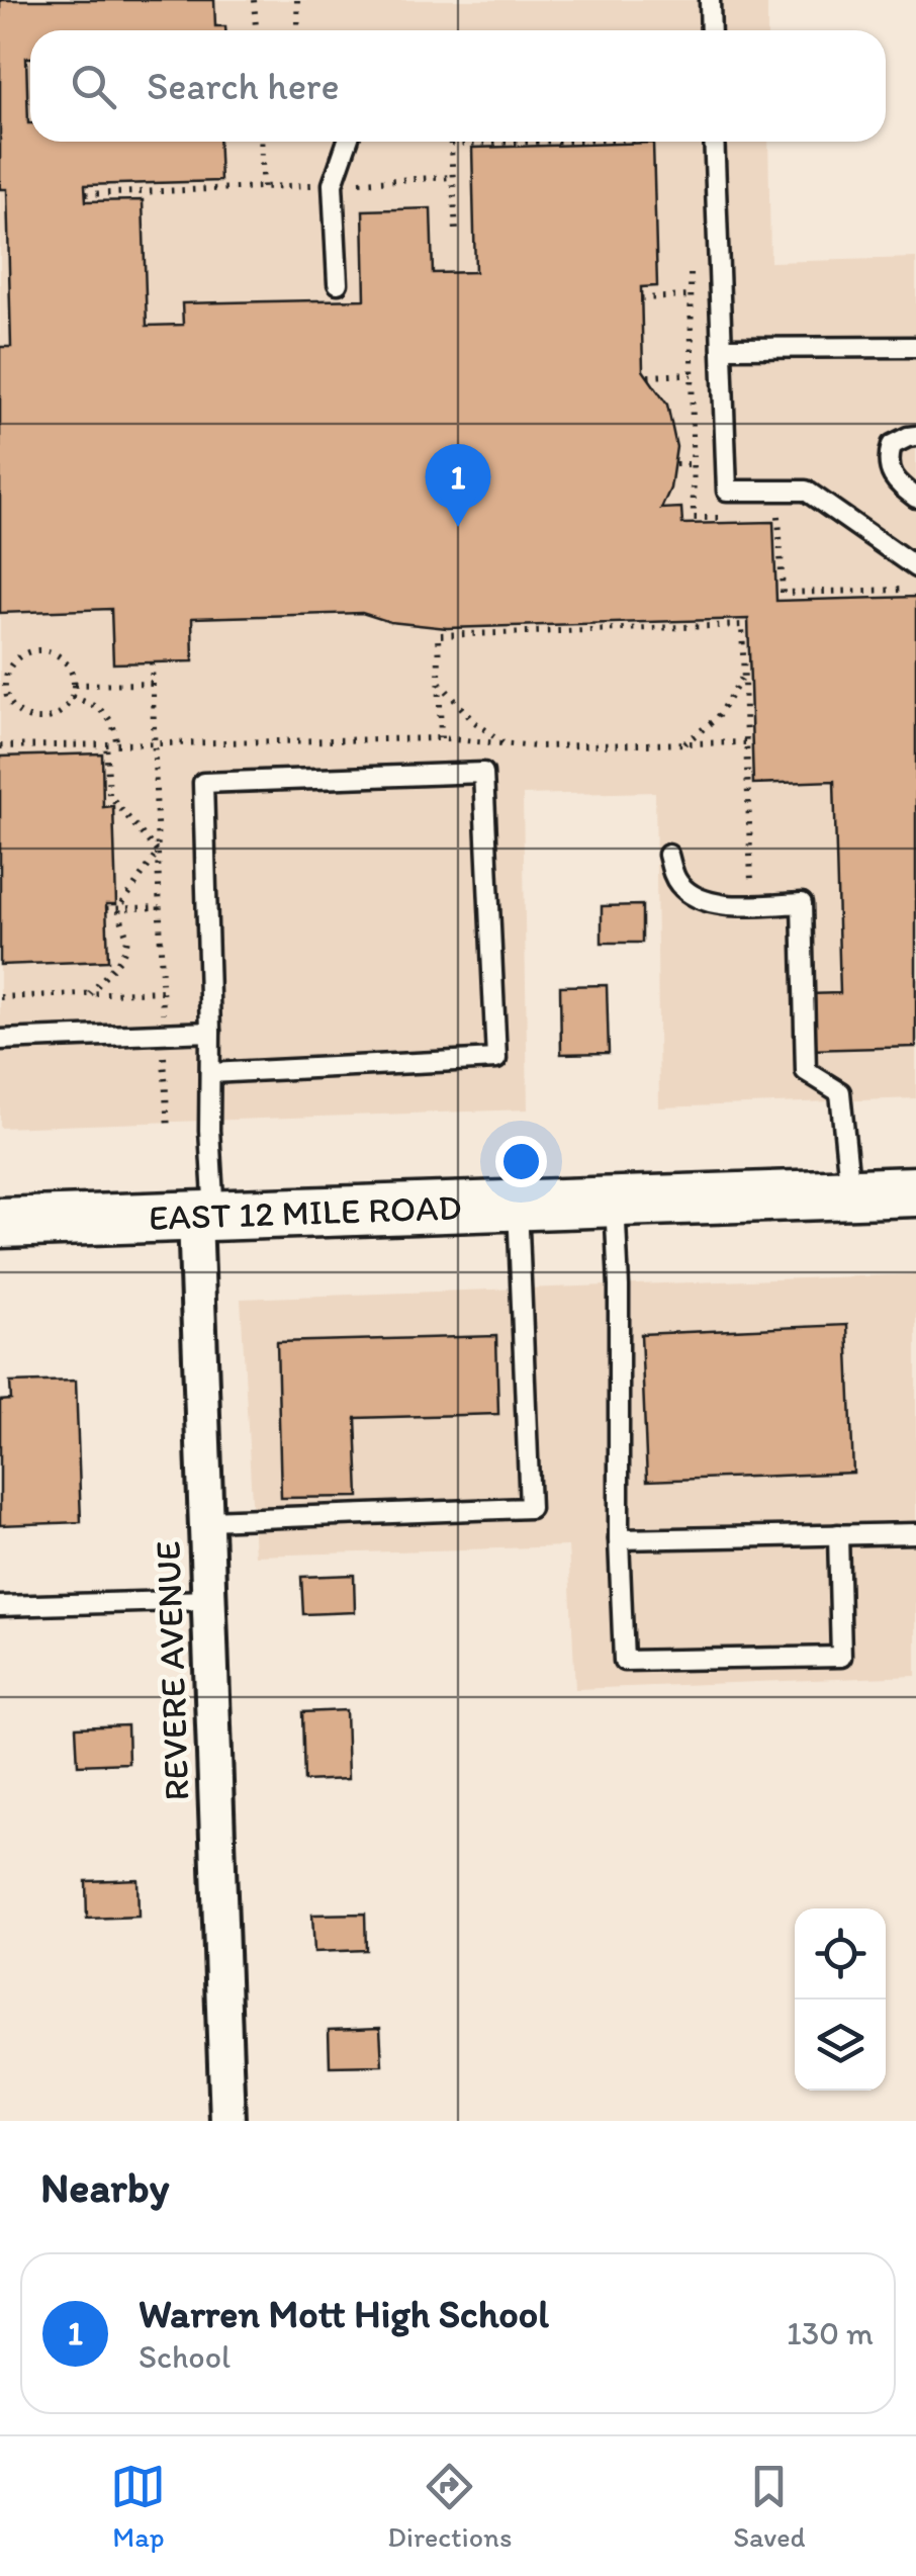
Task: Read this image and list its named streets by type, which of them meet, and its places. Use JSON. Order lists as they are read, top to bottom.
{
  "streets": {
    "main road": ["EAST 12 MILE ROAD"],
    "street": ["REVERE AVENUE"]
  },
  "crossings": [
    ["EAST 12 MILE ROAD", "REVERE AVENUE"]
  ],
  "page": {
    "search": "Search here",
    "pins": "1",
    "heading": "Nearby",
    "list": [
      {
        "mark": "1",
        "name": "Warren Mott High School",
        "note": "School",
        "value": "130 m"
      }
    ],
    "nav": ["Map", "Directions", "Saved"]
  }
}
